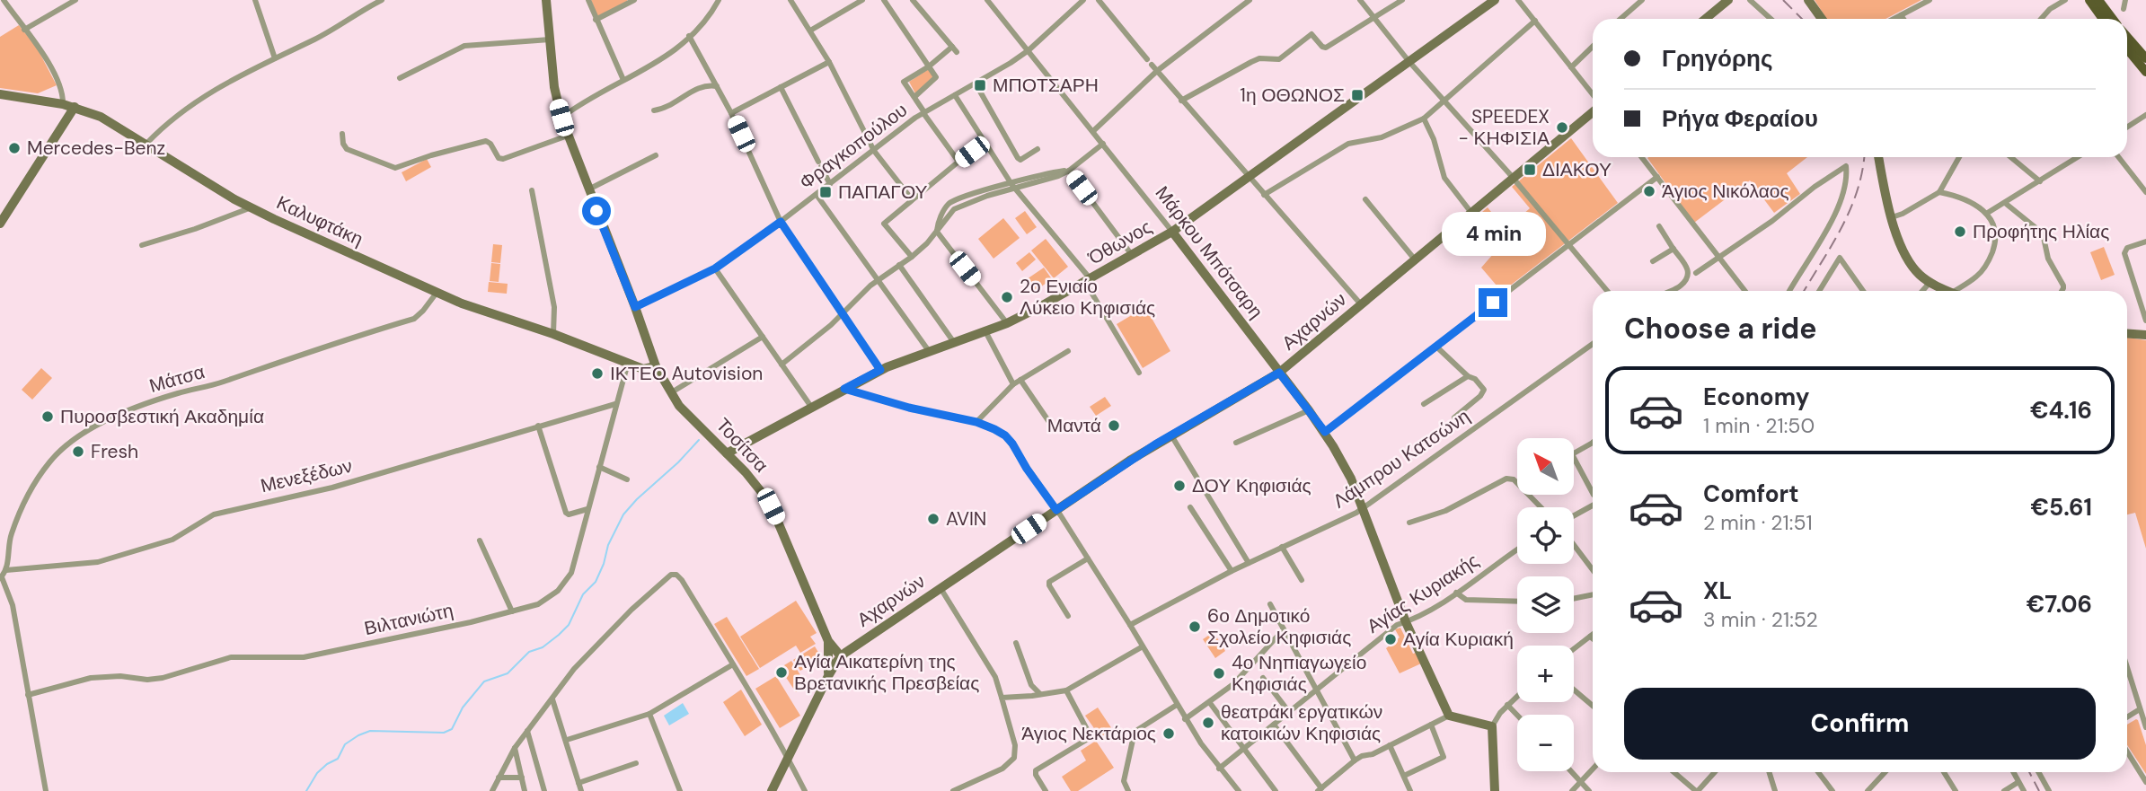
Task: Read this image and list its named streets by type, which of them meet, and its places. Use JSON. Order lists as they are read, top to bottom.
{
  "streets": {
    "street": [
      "Φραγκοπούλου",
      "Καλυφτάκη",
      "Όθωνος",
      "Μάρκου Μπότσαρη",
      "Αχαρνών",
      "Μάτσα",
      "Τοσίτσα",
      "Λάμπρου Κατσώνη",
      "Μενεξέδων",
      "Αγίας Κυριακής",
      "Βιλτανιώτη"
    ]
  },
  "crossings": [
    ["Φραγκοπούλου", "Μάρκου Μπότσαρη"],
    ["Φραγκοπούλου", "Τοσίτσα"],
    ["Καλυφτάκη", "Μάτσα"],
    ["Καλυφτάκη", "Τοσίτσα"],
    ["Καλυφτάκη", "Βιλτανιώτη"],
    ["Όθωνος", "Μάρκου Μπότσαρη"],
    ["Όθωνος", "Τοσίτσα"],
    ["Μάρκου Μπότσαρη", "Αχαρνών"],
    ["Μάρκου Μπότσαρη", "Λάμπρου Κατσώνη"],
    ["Μάρκου Μπότσαρη", "Αγίας Κυριακής"],
    ["Αχαρνών", "Τοσίτσα"],
    ["Μάτσα", "Μενεξέδων"],
    ["Μενεξέδων", "Βιλτανιώτη"]
  ],
  "places": {
    "transit": [
      "ΜΠΟΤΣΑΡΗ",
      "1η ΟΘΩΝΟΣ",
      "ΔΙΑΚΟΥ",
      "ΠΑΠΑΓΟΥ"
    ],
    "other": [
      "SPEEDEX - ΚΗΦΙΣΙΑ",
      "Mercedes-Benz",
      "Άγιος Νικόλαος",
      "Προφήτης Ηλίας",
      "2ο Ενιαίο Λύκειο Κηφισιάς",
      "ΙΚΤΕΟ Autovision",
      "Πυροσβεστική Ακαδημία",
      "Μαντά",
      "Fresh",
      "ΔΟΥ Κηφισιάς",
      "AVIN",
      "6ο Δημοτικό Σχολείο Κηφισιάς",
      "Αγία Κυριακή",
      "Αγία Αικατερίνη της Βρετανικής Πρεσβείας",
      "4ο Νηπιαγωγείο Κηφισιάς",
      "θεατράκι εργατικών κατοικιών Κηφισιάς",
      "Άγιος Νεκτάριος"
    ]
  },
  "north": "top left",
  "page": {
    "banner": ["Γρηγόρης", "Ρήγα Φεραίου"],
    "bubble": "4 min",
    "heading": "Choose a ride",
    "list": [
      {
        "name": "Economy",
        "note": "1 min · 21:50",
        "value": "€4.16"
      },
      {
        "name": "Comfort",
        "note": "2 min · 21:51",
        "value": "€5.61"
      },
      {
        "name": "XL",
        "note": "3 min · 21:52",
        "value": "€7.06"
      }
    ],
    "map_buttons": ["+", "−"],
    "buttons": "Confirm"
  }
}
